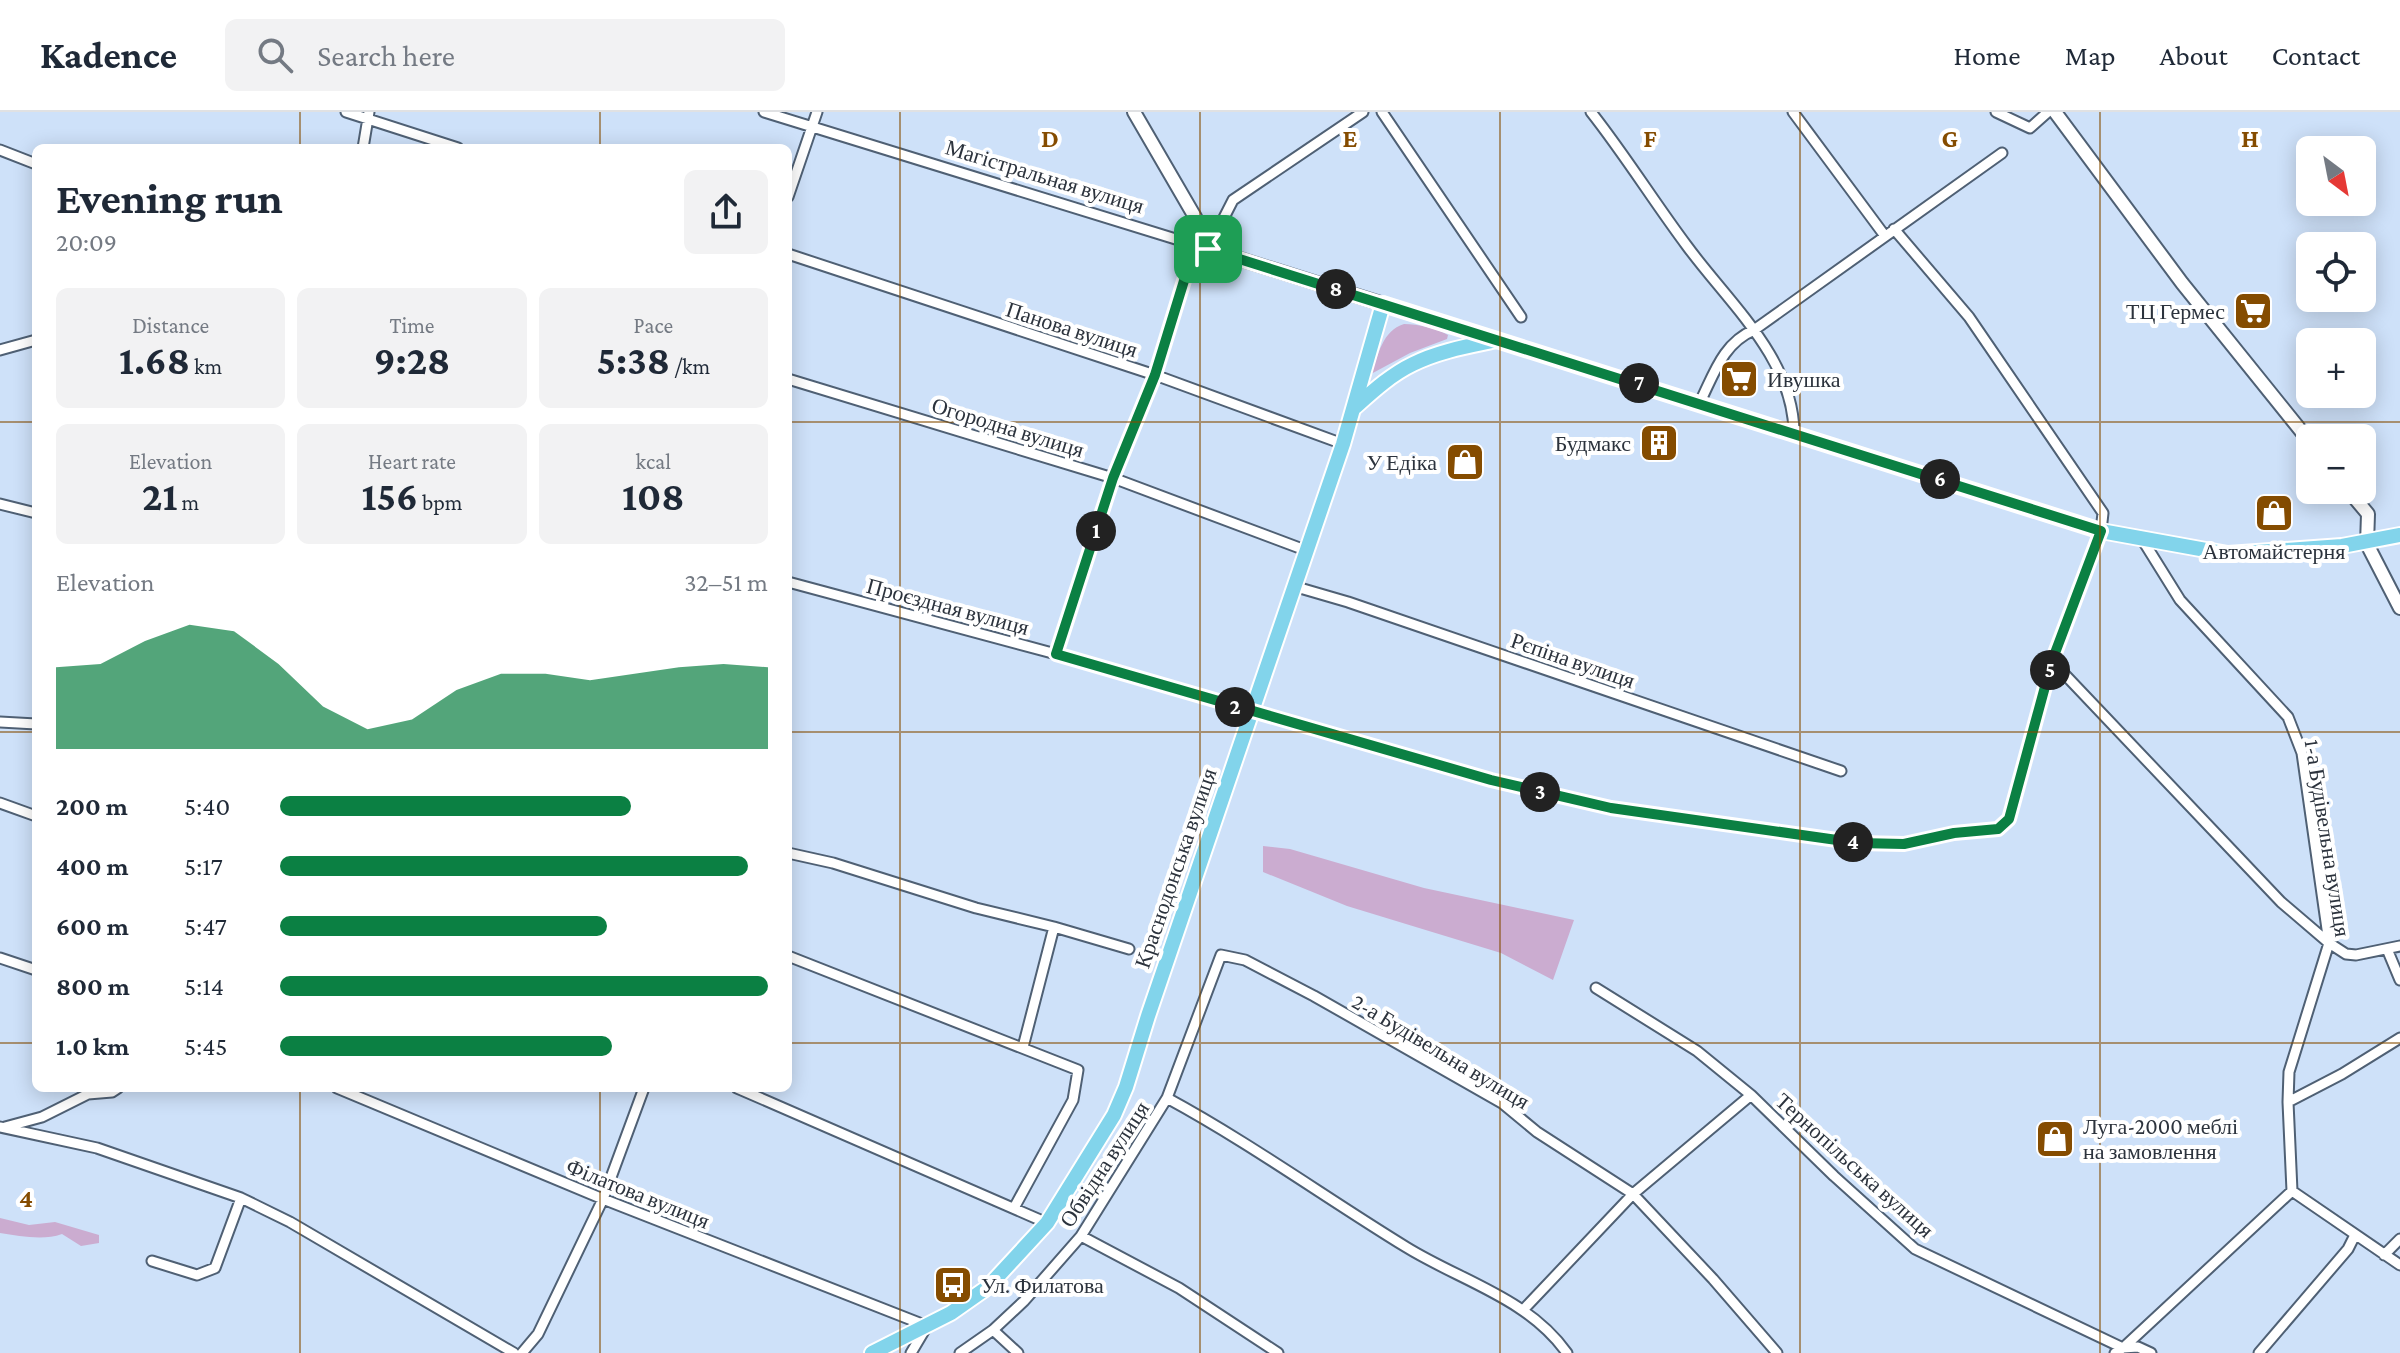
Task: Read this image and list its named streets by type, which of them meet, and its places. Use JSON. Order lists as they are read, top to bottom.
{
  "streets": {
    "main road": ["Магістральная вулиця", "Краснодонська вулиця"],
    "street": [
      "Панова вулиця",
      "Огородна вулиця",
      "Проєздная вулиця",
      "Рєпіна вулиця",
      "1-а Будівельна вулиця",
      "2-а Будівельна вулиця",
      "Обвідна вулиця",
      "Тернопільська вулиця",
      "Філатова вулиця"
    ]
  },
  "crossings": [
    ["Магістральная вулиця", "Краснодонська вулиця"],
    ["Панова вулиця", "Краснодонська вулиця"],
    ["Огородна вулиця", "Краснодонська вулиця"],
    ["Проєздная вулиця", "Краснодонська вулиця"],
    ["Рєпіна вулиця", "Краснодонська вулиця"],
    ["Краснодонська вулиця", "Філатова вулиця"],
    ["2-а Будівельна вулиця", "Обвідна вулиця"]
  ],
  "places": {
    "supermarket": ["ТЦ Гермес", "Ивушка"],
    "building": ["Будмакс"],
    "shop": ["У Едіка", "Автомайстерня", "Луга-2000 меблі на замовлення"],
    "bus stop": ["Ул. Филатова"]
  },
  "north": "bottom right",
  "page": {
    "header": "Kadence",
    "search": "Search here",
    "nav": [
      "Home",
      "Map",
      "About",
      "Contact"
    ],
    "map_buttons": ["+", "−"],
    "heading": ["Evening run", "20:09"],
    "pins": [
      "8",
      "7",
      "6",
      "1",
      "5",
      "2",
      "3",
      "4"
    ],
    "stats": [
      ["Distance", "1.68 km"],
      ["Time", "9:28"],
      ["Pace", "5:38 /km"],
      ["Elevation", "21 m"],
      ["Heart rate", "156 bpm"],
      ["kcal", "108"]
    ],
    "chart": ["Elevation", "32–51 m"],
    "list": [
      {
        "name": "200 m",
        "note": "5:40"
      },
      {
        "name": "400 m",
        "note": "5:17"
      },
      {
        "name": "600 m",
        "note": "5:47"
      },
      {
        "name": "800 m",
        "note": "5:14"
      },
      {
        "name": "1.0 km",
        "note": "5:45"
      }
    ]
  },
  "grid": {
    "columns": [
      "D",
      "E",
      "F",
      "G",
      "H"
    ],
    "rows": ["4"]
  }
}
